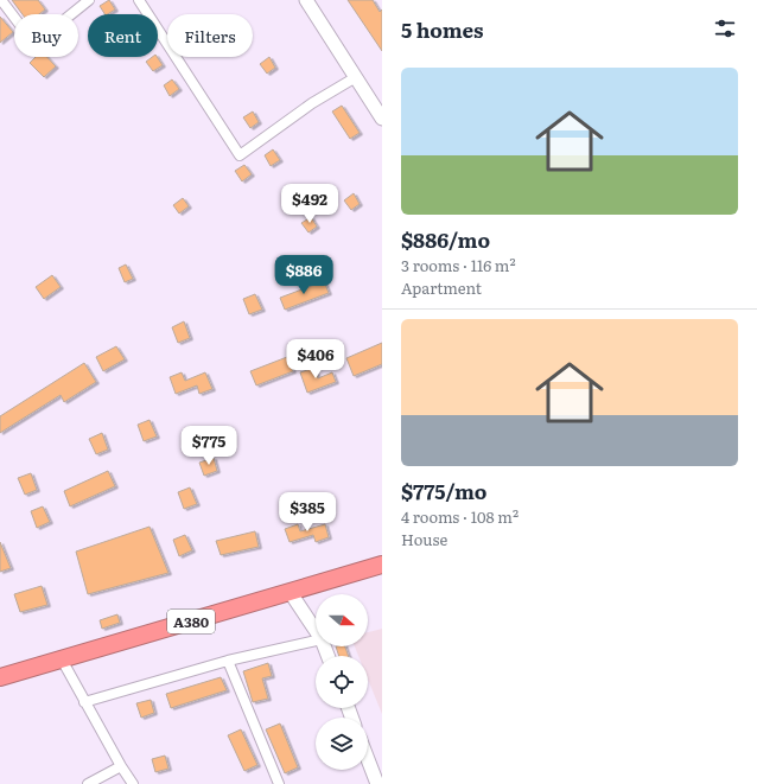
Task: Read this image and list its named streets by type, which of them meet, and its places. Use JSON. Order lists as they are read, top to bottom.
{
  "streets": {
    "highway": ["A380"]
  },
  "north": "right",
  "page": {
    "heading": "5 homes",
    "chip": ["Buy", "Rent", "Filters"],
    "list": [
      {
        "name": "$886/mo",
        "note": "3 rooms · 116 m² · Apartment"
      },
      {
        "name": "$775/mo",
        "note": "4 rooms · 108 m² · House"
      }
    ],
    "price": [
      "$492",
      "$886",
      "$406",
      "$775",
      "$385"
    ]
  }
}
